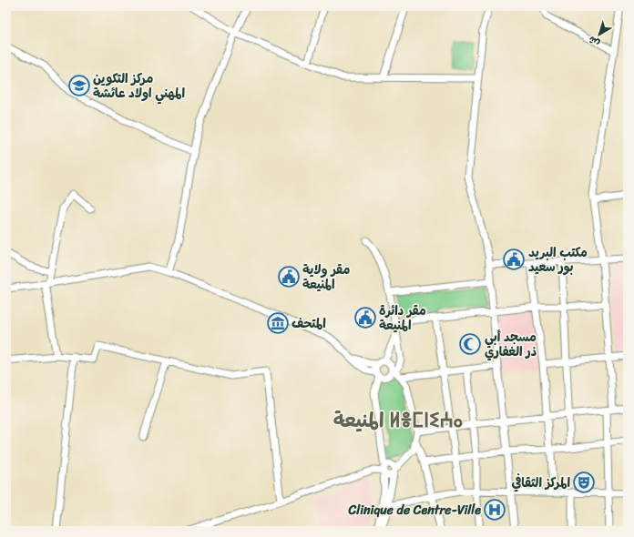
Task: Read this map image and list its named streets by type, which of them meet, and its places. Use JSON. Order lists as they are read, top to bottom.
{
  "districts": ["المنيعة ⵍⴻⵎⵏⵉⵄⴰ"],
  "places": {
    "school or university": ["مركز التكوين المهني اولاد عائشة"],
    "public building": ["مكتب البريد بور سعيد", "مقر ولاية المنيعة", "مقر دائرة المنيعة"],
    "museum": ["المتحف"],
    "mosque": ["مسجد أبي ذر الغفاري"],
    "theatre": ["المركز الثقافي"],
    "hospital": ["Clinique de Centre-Ville"]
  },
  "north": "bottom left"
}
